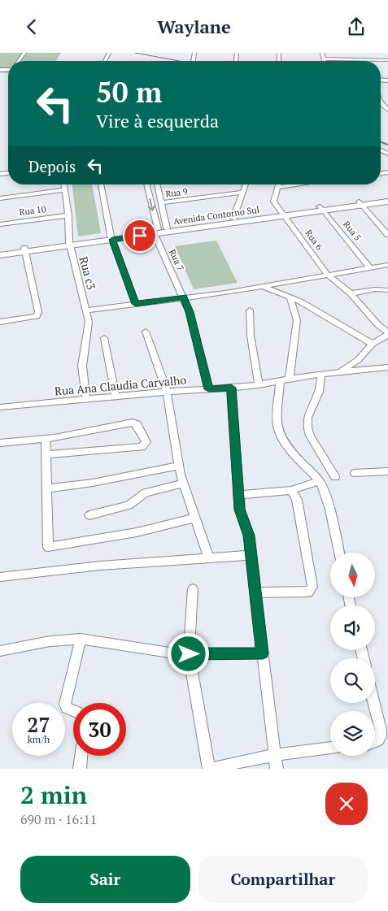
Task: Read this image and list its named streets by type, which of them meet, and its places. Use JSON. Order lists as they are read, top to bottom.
{
  "streets": {
    "street": [
      "Rua 9",
      "Rua 10",
      "Avenida Contorno Sul",
      "Rua 5",
      "Rua 6",
      "Rua 7",
      "Rua c3",
      "Rua Ana Claudia Carvalho"
    ]
  },
  "crossings": [
    ["Avenida Contorno Sul", "Rua 5"],
    ["Avenida Contorno Sul", "Rua 6"],
    ["Avenida Contorno Sul", "Rua 7"],
    ["Avenida Contorno Sul", "Rua c3"],
    ["Rua 7", "Rua Ana Claudia Carvalho"],
    ["Rua c3", "Rua Ana Claudia Carvalho"]
  ],
  "north": "bottom",
  "page": {
    "header": "Waylane",
    "turn": ["50 m", "Vire à esquerda"],
    "then": "Depois",
    "speed": "27 km/h",
    "limit": "30",
    "heading": ["2 min", "690 m · 16:11"],
    "buttons": ["Sair", "Compartilhar"]
  }
}
